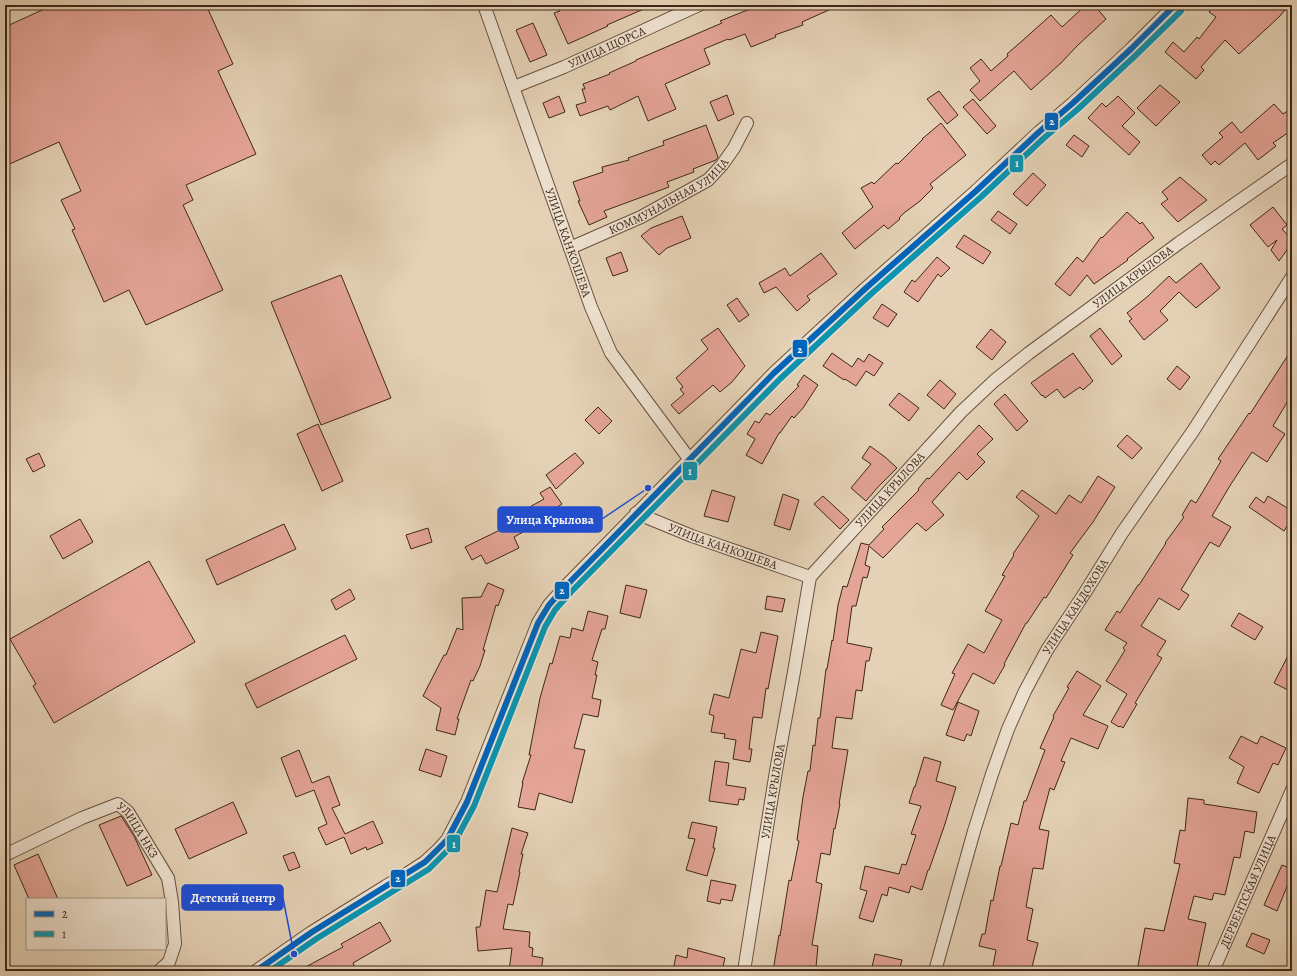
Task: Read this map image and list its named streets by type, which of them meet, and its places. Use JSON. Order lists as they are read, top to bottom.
{
  "streets": {
    "street": [
      "УЛИЦА ЩОРСА",
      "КОММУНАЛЬНАЯ УЛИЦА",
      "УЛИЦА КАНКОШЕВА",
      "УЛИЦА КРЫЛОВА",
      "УЛИЦА КАНДОХОВА",
      "УЛИЦА НКЗ",
      "ДЕРБЕНТСКАЯ УЛИЦА"
    ]
  },
  "crossings": [
    ["УЛИЦА ЩОРСА", "УЛИЦА КАНКОШЕВА"],
    ["КОММУНАЛЬНАЯ УЛИЦА", "УЛИЦА КАНКОШЕВА"],
    ["УЛИЦА КАНКОШЕВА", "УЛИЦА КРЫЛОВА"]
  ],
  "places": ["Улица Крылова", "Детский центр"],
  "lines": ["transit line 2", "transit line 1"],
  "legend": ["2", "1"]
}
